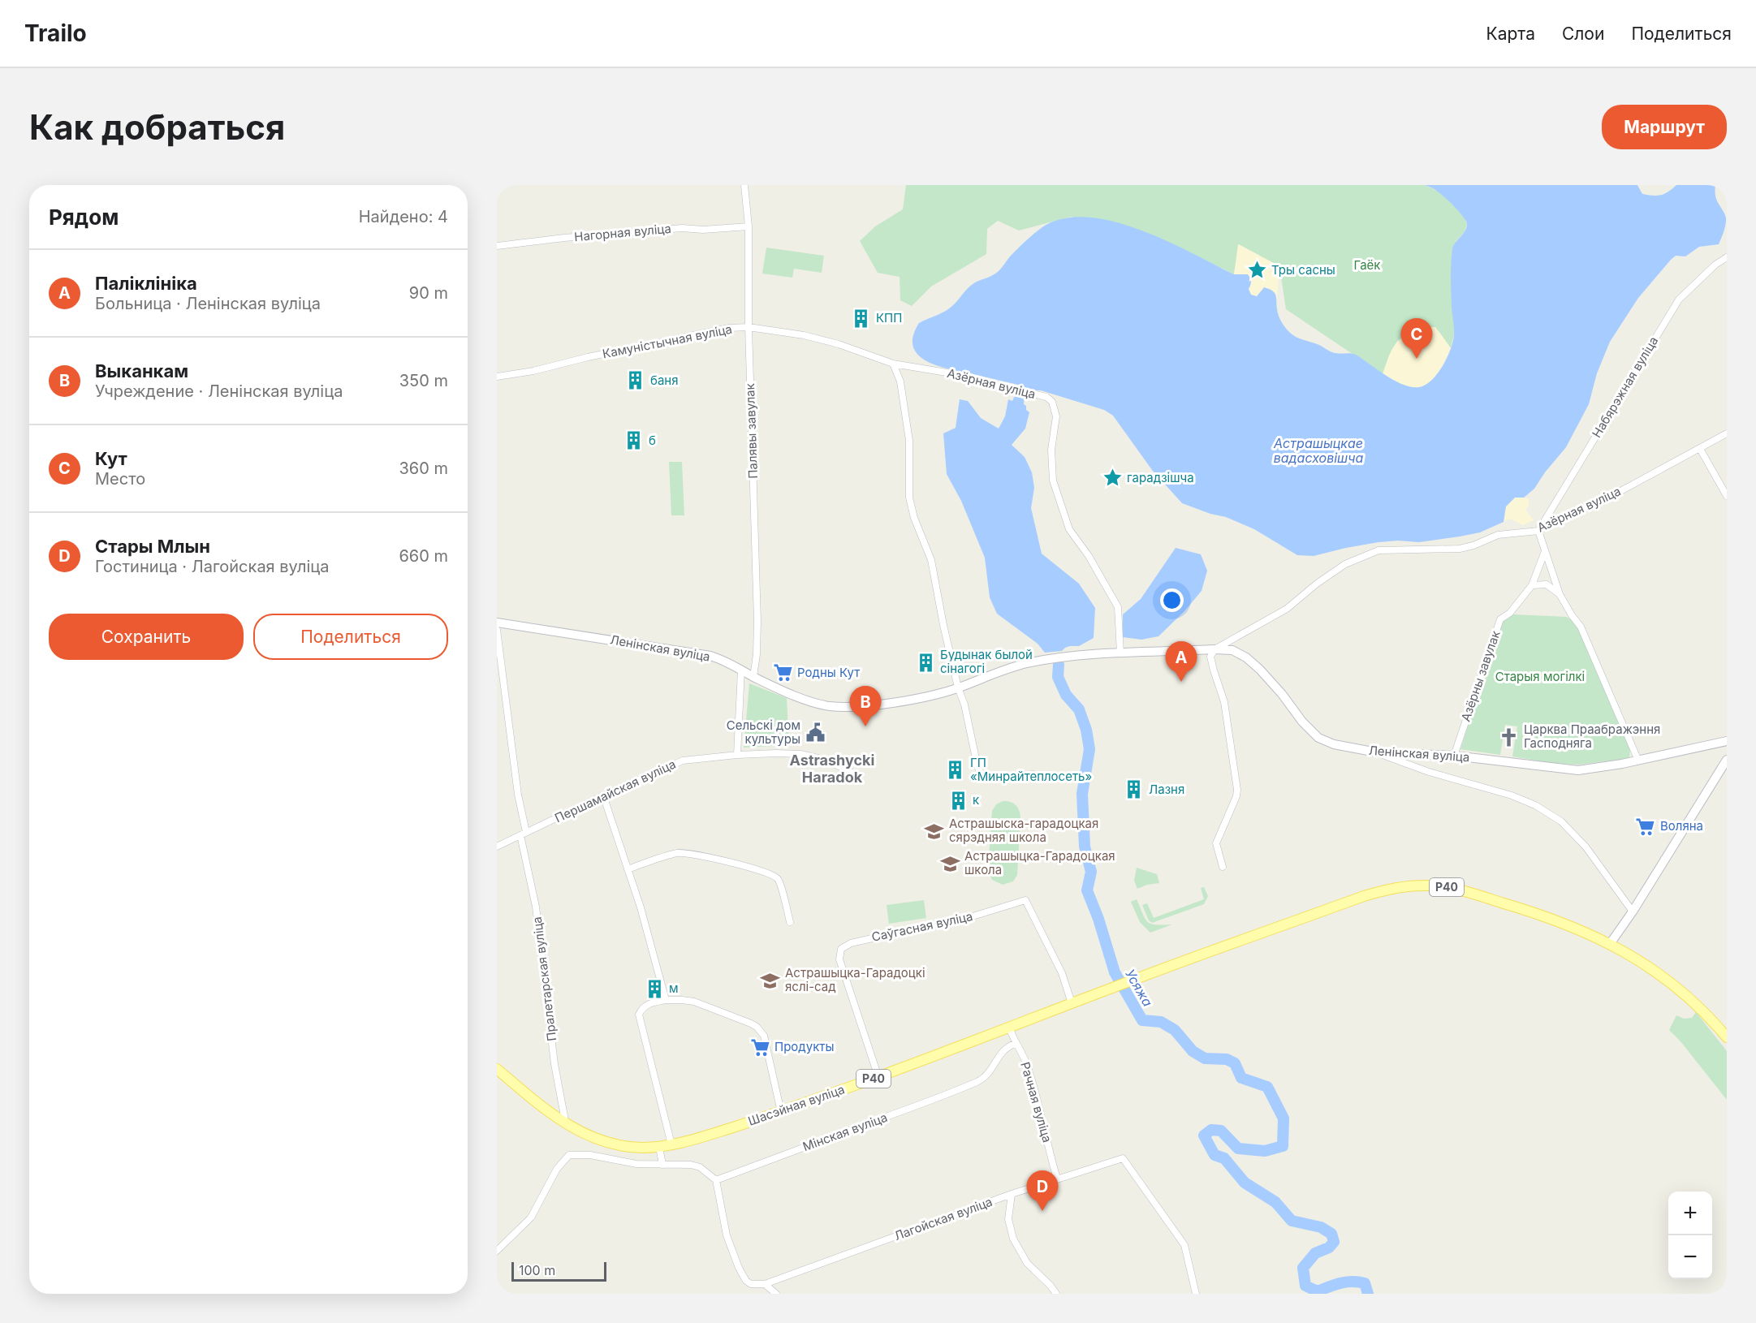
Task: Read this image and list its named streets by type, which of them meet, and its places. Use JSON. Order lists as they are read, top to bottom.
{
  "streets": {
    "main road": ["Р40", "Шасэйная вуліца"],
    "street": [
      "Нагорная вуліца",
      "Камуністычная вуліца",
      "Азёрная вуліца",
      "Набярэжная вуліца",
      "Палявы завулак",
      "Ленінская вуліца",
      "Азёрны завулак",
      "Першамайская вуліца",
      "Саўгасная вуліца",
      "Пралетарская вуліца",
      "Рачная вуліца",
      "Мінская вуліца",
      "Лагойская вуліца"
    ]
  },
  "crossings": [
    ["Нагорная вуліца", "Палявы завулак"],
    ["Камуністычная вуліца", "Азёрная вуліца"],
    ["Камуністычная вуліца", "Палявы завулак"],
    ["Азёрная вуліца", "Набярэжная вуліца"],
    ["Азёрная вуліца", "Ленінская вуліца"],
    ["Палявы завулак", "Ленінская вуліца"],
    ["Ленінская вуліца", "Азёрны завулак"],
    ["Першамайская вуліца", "Пралетарская вуліца"],
    ["Р40", "Шасэйная вуліца"],
    ["Саўгасная вуліца", "Шасэйная вуліца"],
    ["Пралетарская вуліца", "Шасэйная вуліца"],
    ["Рачная вуліца", "Шасэйная вуліца"],
    ["Рачная вуліца", "Мінская вуліца"],
    ["Рачная вуліца", "Лагойская вуліца"]
  ],
  "districts": ["Astrashycki Haradok"],
  "water": ["Астрашыцкае вадасховішча", "Усяжа"],
  "parks": ["Гаёк", "Старыя могілкі"],
  "places": {
    "place": ["Тры сасны", "гарадзішча"],
    "building": [
      "КПП",
      "баня",
      "б",
      "Будынак былой сінагогі",
      "ГП «Минрайтеплосеть»",
      "Лазня",
      "к",
      "м"
    ],
    "supermarket": ["Родны Кут", "Воляна", "Продукты"],
    "public building": ["Сельскі дом культуры"],
    "church": ["Царква Праабражэння Гасподняга"],
    "school or university": ["Астрашыска-гарадоцкая сярэдняя школа", "Астрашыцка-Гарадоцкая школа", "Астрашыцка-Гарадоцкі яслі-сад"]
  },
  "scale_bar": "100 m",
  "page": {
    "header": "Trailo",
    "nav": ["Карта", "Слои", "Поделиться"],
    "buttons": [
      "Маршрут",
      ["Сохранить", "Поделиться"]
    ],
    "title": "Как добраться",
    "heading": ["Рядом", "Найдено: 4"],
    "list": [
      {
        "mark": "A",
        "name": "Паліклініка",
        "note": "Больница · Ленінская вуліца",
        "value": "90 m"
      },
      {
        "mark": "B",
        "name": "Выканкам",
        "note": "Учреждение · Ленінская вуліца",
        "value": "350 m"
      },
      {
        "mark": "C",
        "name": "Кут",
        "note": "Место",
        "value": "360 m"
      },
      {
        "mark": "D",
        "name": "Стары Млын",
        "note": "Гостиница · Лагойская вуліца",
        "value": "660 m"
      }
    ],
    "pins": [
      "C",
      "A",
      "B",
      "D"
    ],
    "map_buttons": ["+", "−"],
    "scale": "100 m"
  }
}
